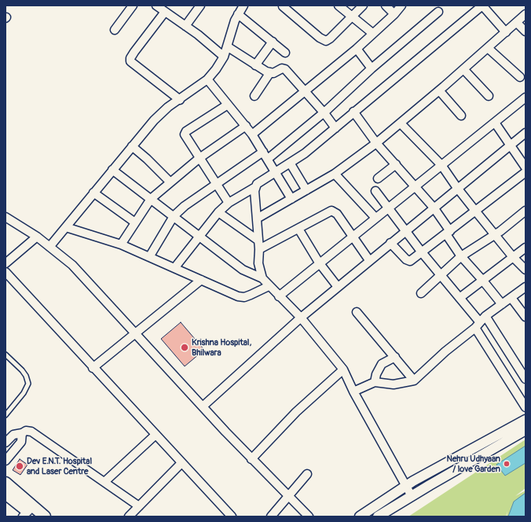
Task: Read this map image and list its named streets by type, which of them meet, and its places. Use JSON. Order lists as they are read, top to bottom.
{
  "places": ["Krishna Hospital, Bhilwara", "Nehru Udhyaan / love Garden", "Dev E.N.T. Hospital and Laser Centre"]
}
